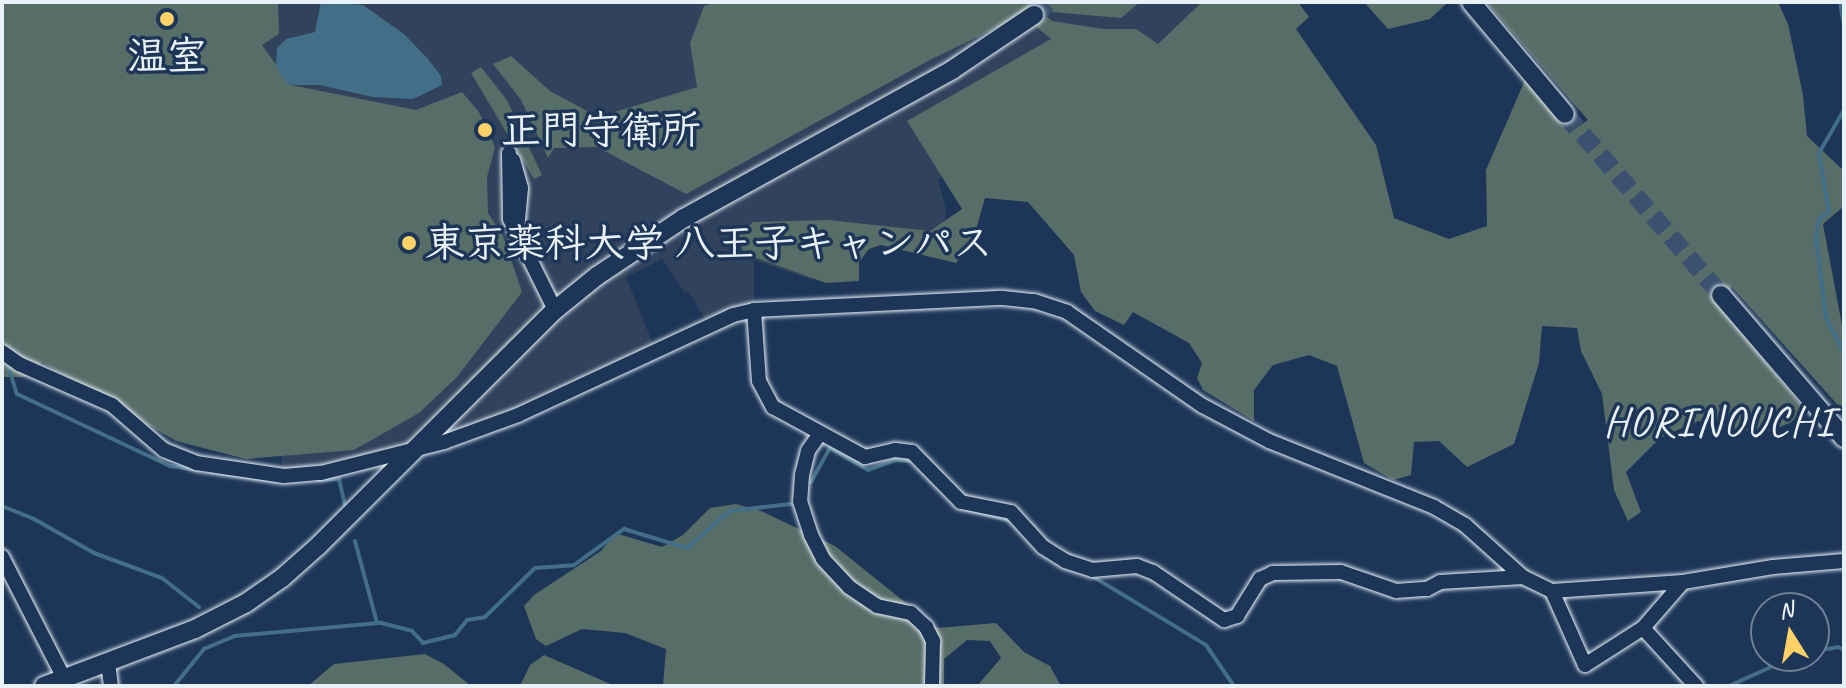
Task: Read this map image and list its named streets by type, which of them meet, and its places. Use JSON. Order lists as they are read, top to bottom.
{
  "districts": ["HORINOUCHI"],
  "places": ["温室", "正門守衛所", "東京薬科大学 八王子キャンパス"],
  "north": "top"
}
